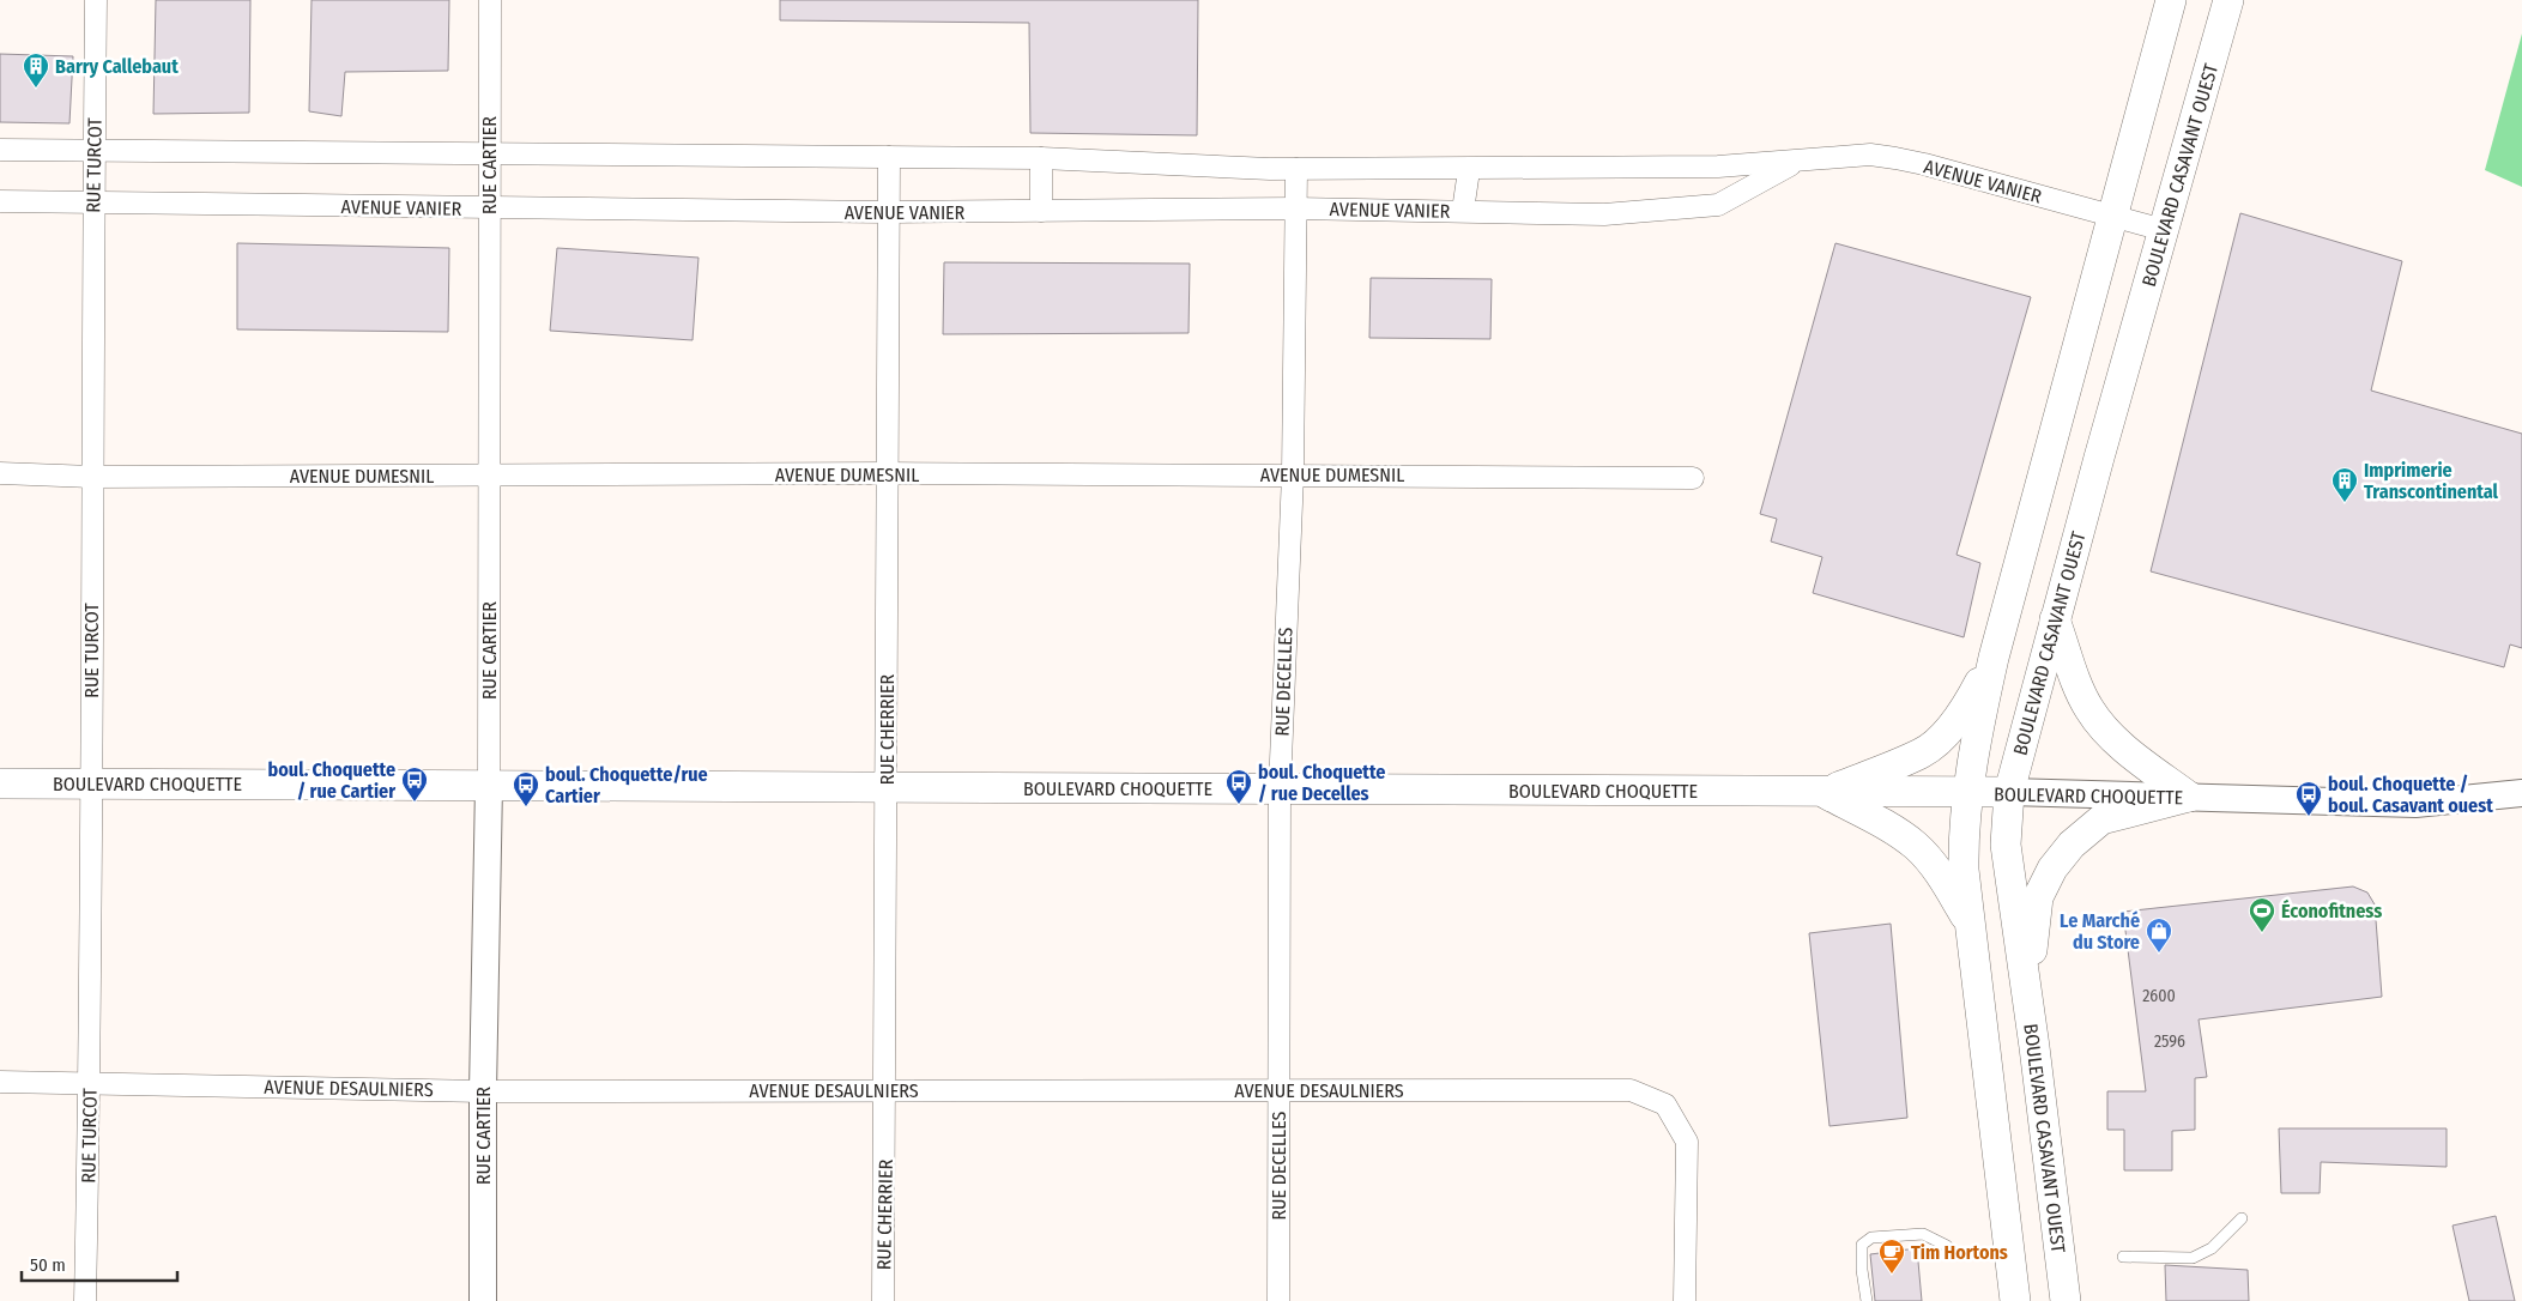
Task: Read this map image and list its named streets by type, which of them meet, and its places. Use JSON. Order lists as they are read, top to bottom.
{
  "streets": {
    "main road": ["BOULEVARD CASAVANT OUEST", "BOULEVARD CHOQUETTE"],
    "street": [
      "RUE TURCOT",
      "RUE CARTIER",
      "AVENUE VANIER",
      "AVENUE DUMESNIL",
      "RUE DECELLES",
      "RUE CHERRIER",
      "AVENUE DESAULNIERS"
    ]
  },
  "crossings": [
    ["RUE TURCOT", "AVENUE VANIER"],
    ["RUE TURCOT", "AVENUE DUMESNIL"],
    ["RUE TURCOT", "BOULEVARD CHOQUETTE"],
    ["RUE TURCOT", "AVENUE DESAULNIERS"],
    ["RUE CARTIER", "AVENUE VANIER"],
    ["RUE CARTIER", "AVENUE DUMESNIL"],
    ["RUE CARTIER", "BOULEVARD CHOQUETTE"],
    ["RUE CARTIER", "AVENUE DESAULNIERS"],
    ["BOULEVARD CASAVANT OUEST", "AVENUE VANIER"],
    ["BOULEVARD CASAVANT OUEST", "BOULEVARD CHOQUETTE"],
    ["AVENUE VANIER", "RUE DECELLES"],
    ["AVENUE VANIER", "RUE CHERRIER"],
    ["AVENUE DUMESNIL", "RUE DECELLES"],
    ["AVENUE DUMESNIL", "RUE CHERRIER"],
    ["RUE DECELLES", "BOULEVARD CHOQUETTE"],
    ["RUE DECELLES", "AVENUE DESAULNIERS"],
    ["RUE CHERRIER", "BOULEVARD CHOQUETTE"],
    ["RUE CHERRIER", "AVENUE DESAULNIERS"]
  ],
  "places": {
    "building": ["Barry Callebaut", "Imprimerie Transcontinental"],
    "bus stop": [
      "boul. Choquette / rue Cartier",
      "boul. Choquette / rue Decelles",
      "boul. Choquette/rue Cartier",
      "boul. Choquette / boul. Casavant ouest"
    ],
    "sports": ["Éconofitness"],
    "shop": ["Le Marché du Store"],
    "cafe": ["Tim Hortons"]
  },
  "house_numbers": ["2600", "2596"],
  "scale_bar": "50 m"
}
